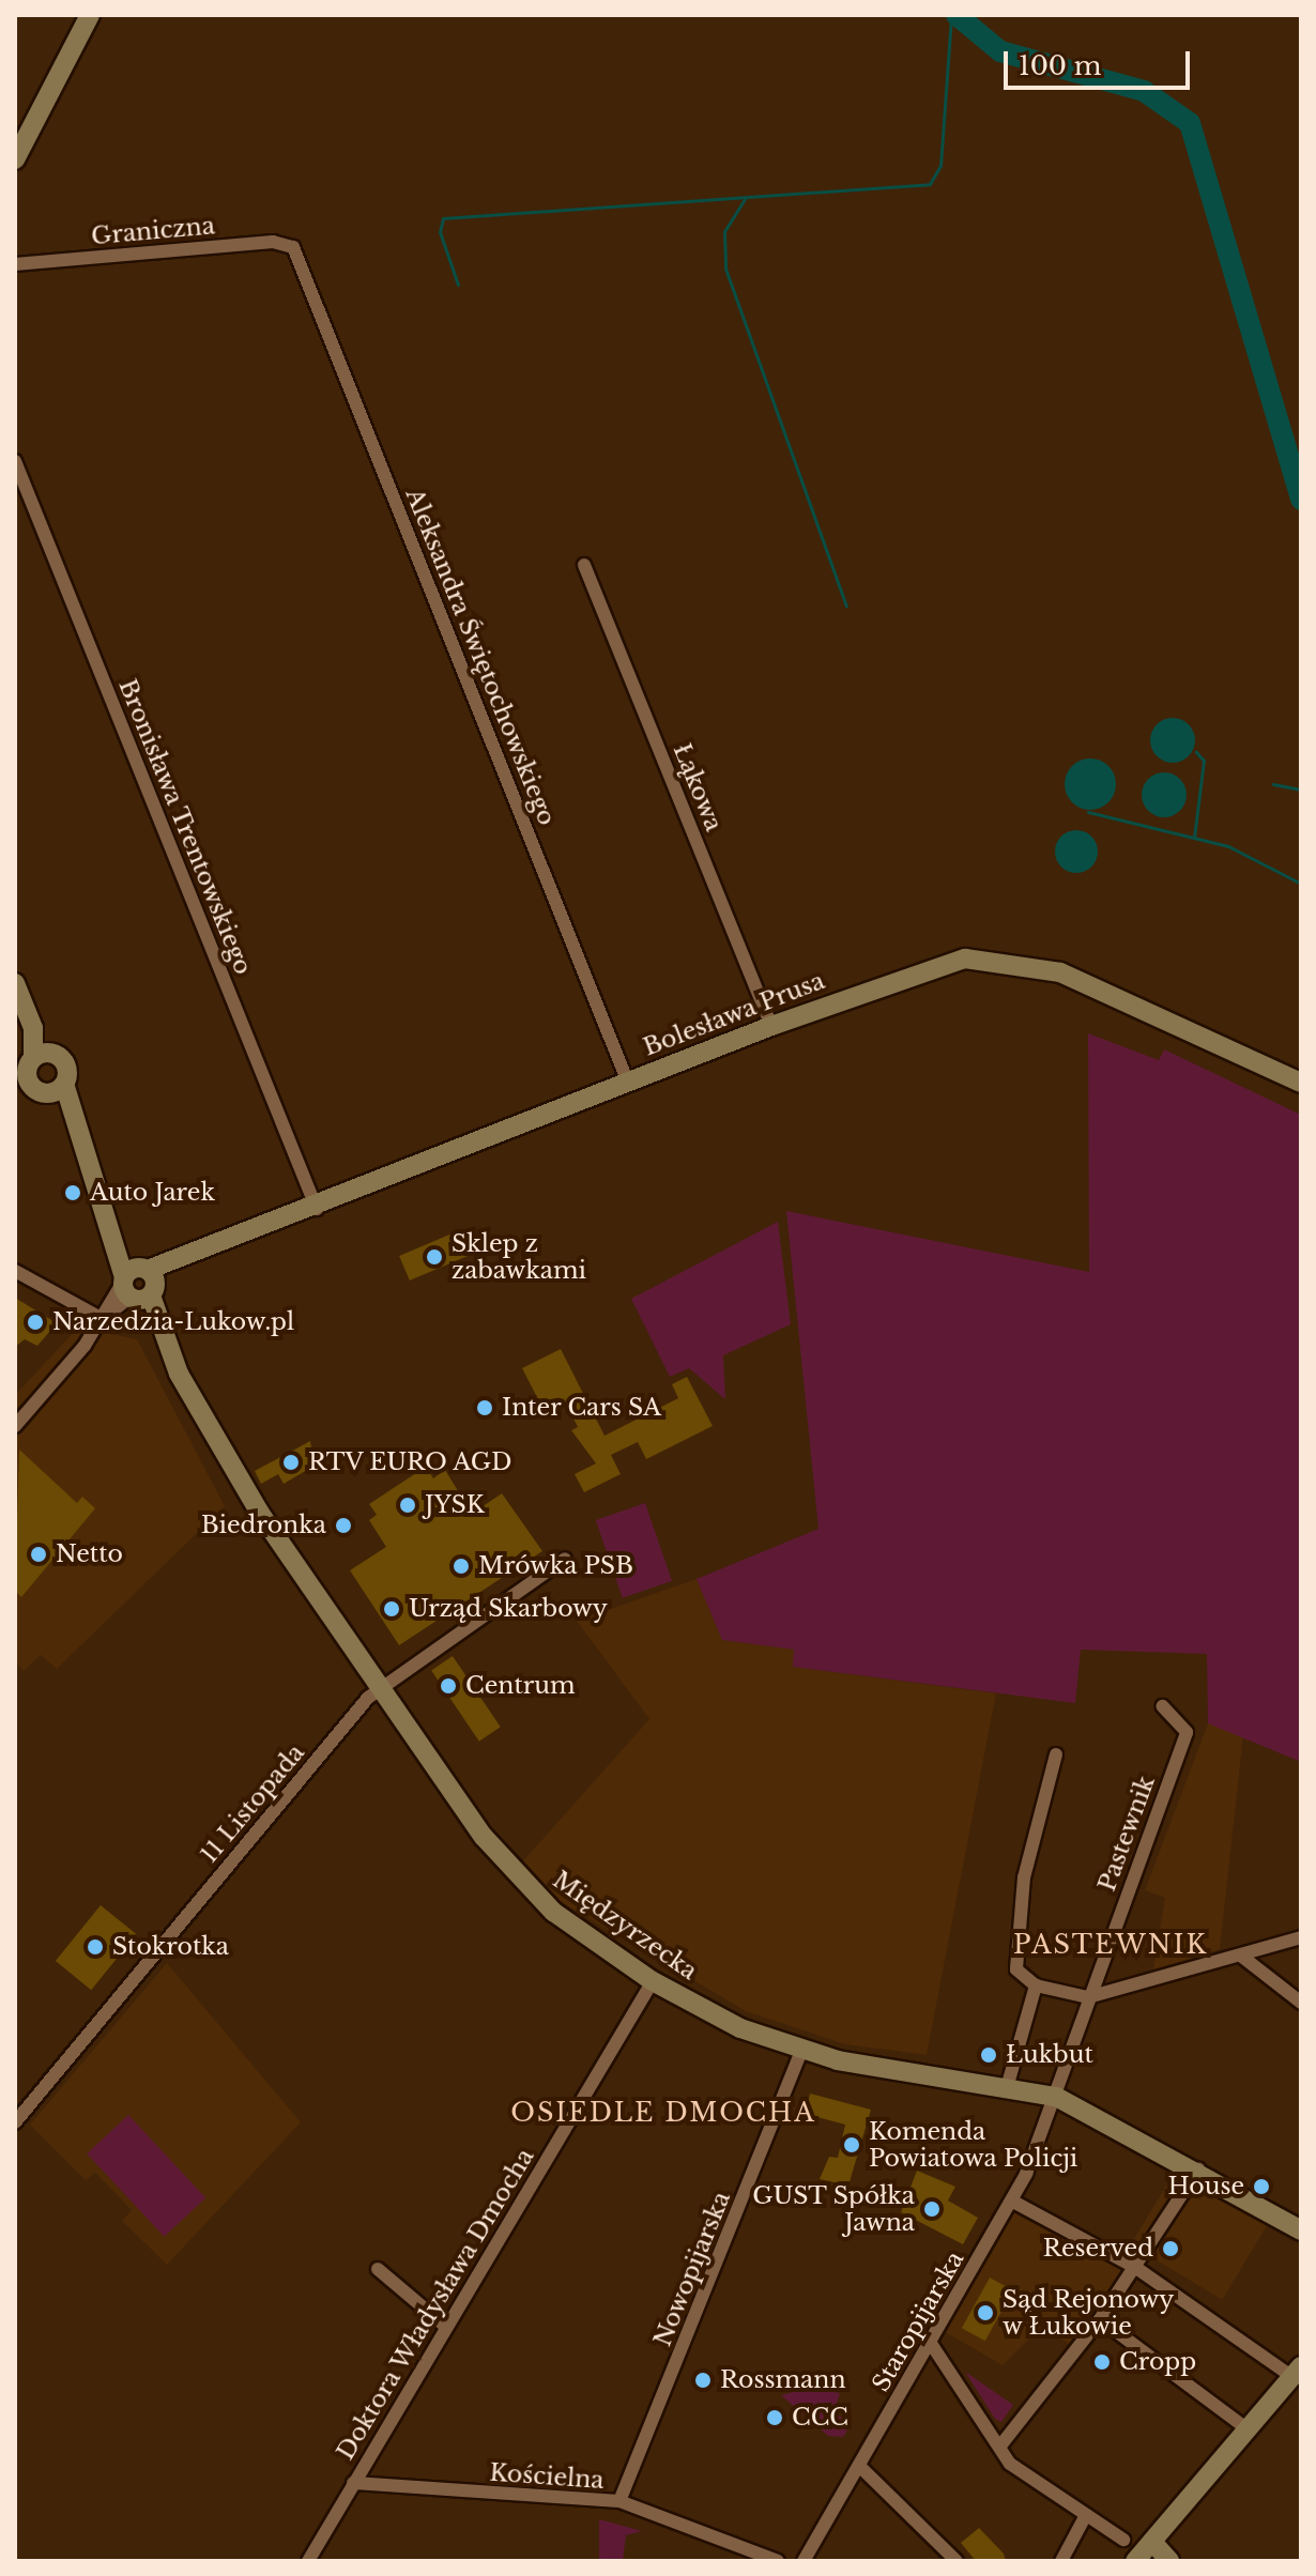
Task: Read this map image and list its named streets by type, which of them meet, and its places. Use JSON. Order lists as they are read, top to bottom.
{
  "streets": {
    "main road": ["Bolesława Prusa", "Międzyrzecka"],
    "street": [
      "Graniczna",
      "Aleksandra Świętochowskiego",
      "Łąkowa",
      "Bronisława Trentowskiego",
      "11 Listopada",
      "Pastewnik",
      "Nowopijarska",
      "Doktora Władysława Dmocha",
      "Staropijarska",
      "Kościelna"
    ]
  },
  "crossings": [
    ["Graniczna", "Aleksandra Świętochowskiego"],
    ["Aleksandra Świętochowskiego", "Bolesława Prusa"],
    ["Łąkowa", "Bolesława Prusa"],
    ["Bronisława Trentowskiego", "Bolesława Prusa"],
    ["Bolesława Prusa", "Międzyrzecka"],
    ["11 Listopada", "Międzyrzecka"],
    ["Pastewnik", "Międzyrzecka"],
    ["Pastewnik", "Staropijarska"],
    ["Międzyrzecka", "Nowopijarska"],
    ["Międzyrzecka", "Doktora Władysława Dmocha"],
    ["Międzyrzecka", "Staropijarska"],
    ["Nowopijarska", "Kościelna"],
    ["Doktora Władysława Dmocha", "Kościelna"]
  ],
  "districts": ["PASTEWNIK", "OSIEDLE DMOCHA"],
  "places": [
    "Auto Jarek",
    "Sklep z zabawkami",
    "Narzedzia-Lukow.pl",
    "Inter Cars SA",
    "RTV EURO AGD",
    "JYSK",
    "Biedronka",
    "Netto",
    "Mrówka PSB",
    "Urząd Skarbowy",
    "Centrum",
    "Stokrotka",
    "Łukbut",
    "Komenda Powiatowa Policji",
    "House",
    "GUST Spółka Jawna",
    "Reserved",
    "Sąd Rejonowy w Łukowie",
    "Cropp",
    "Rossmann",
    "CCC"
  ],
  "scale_bar": "100 m"
}
